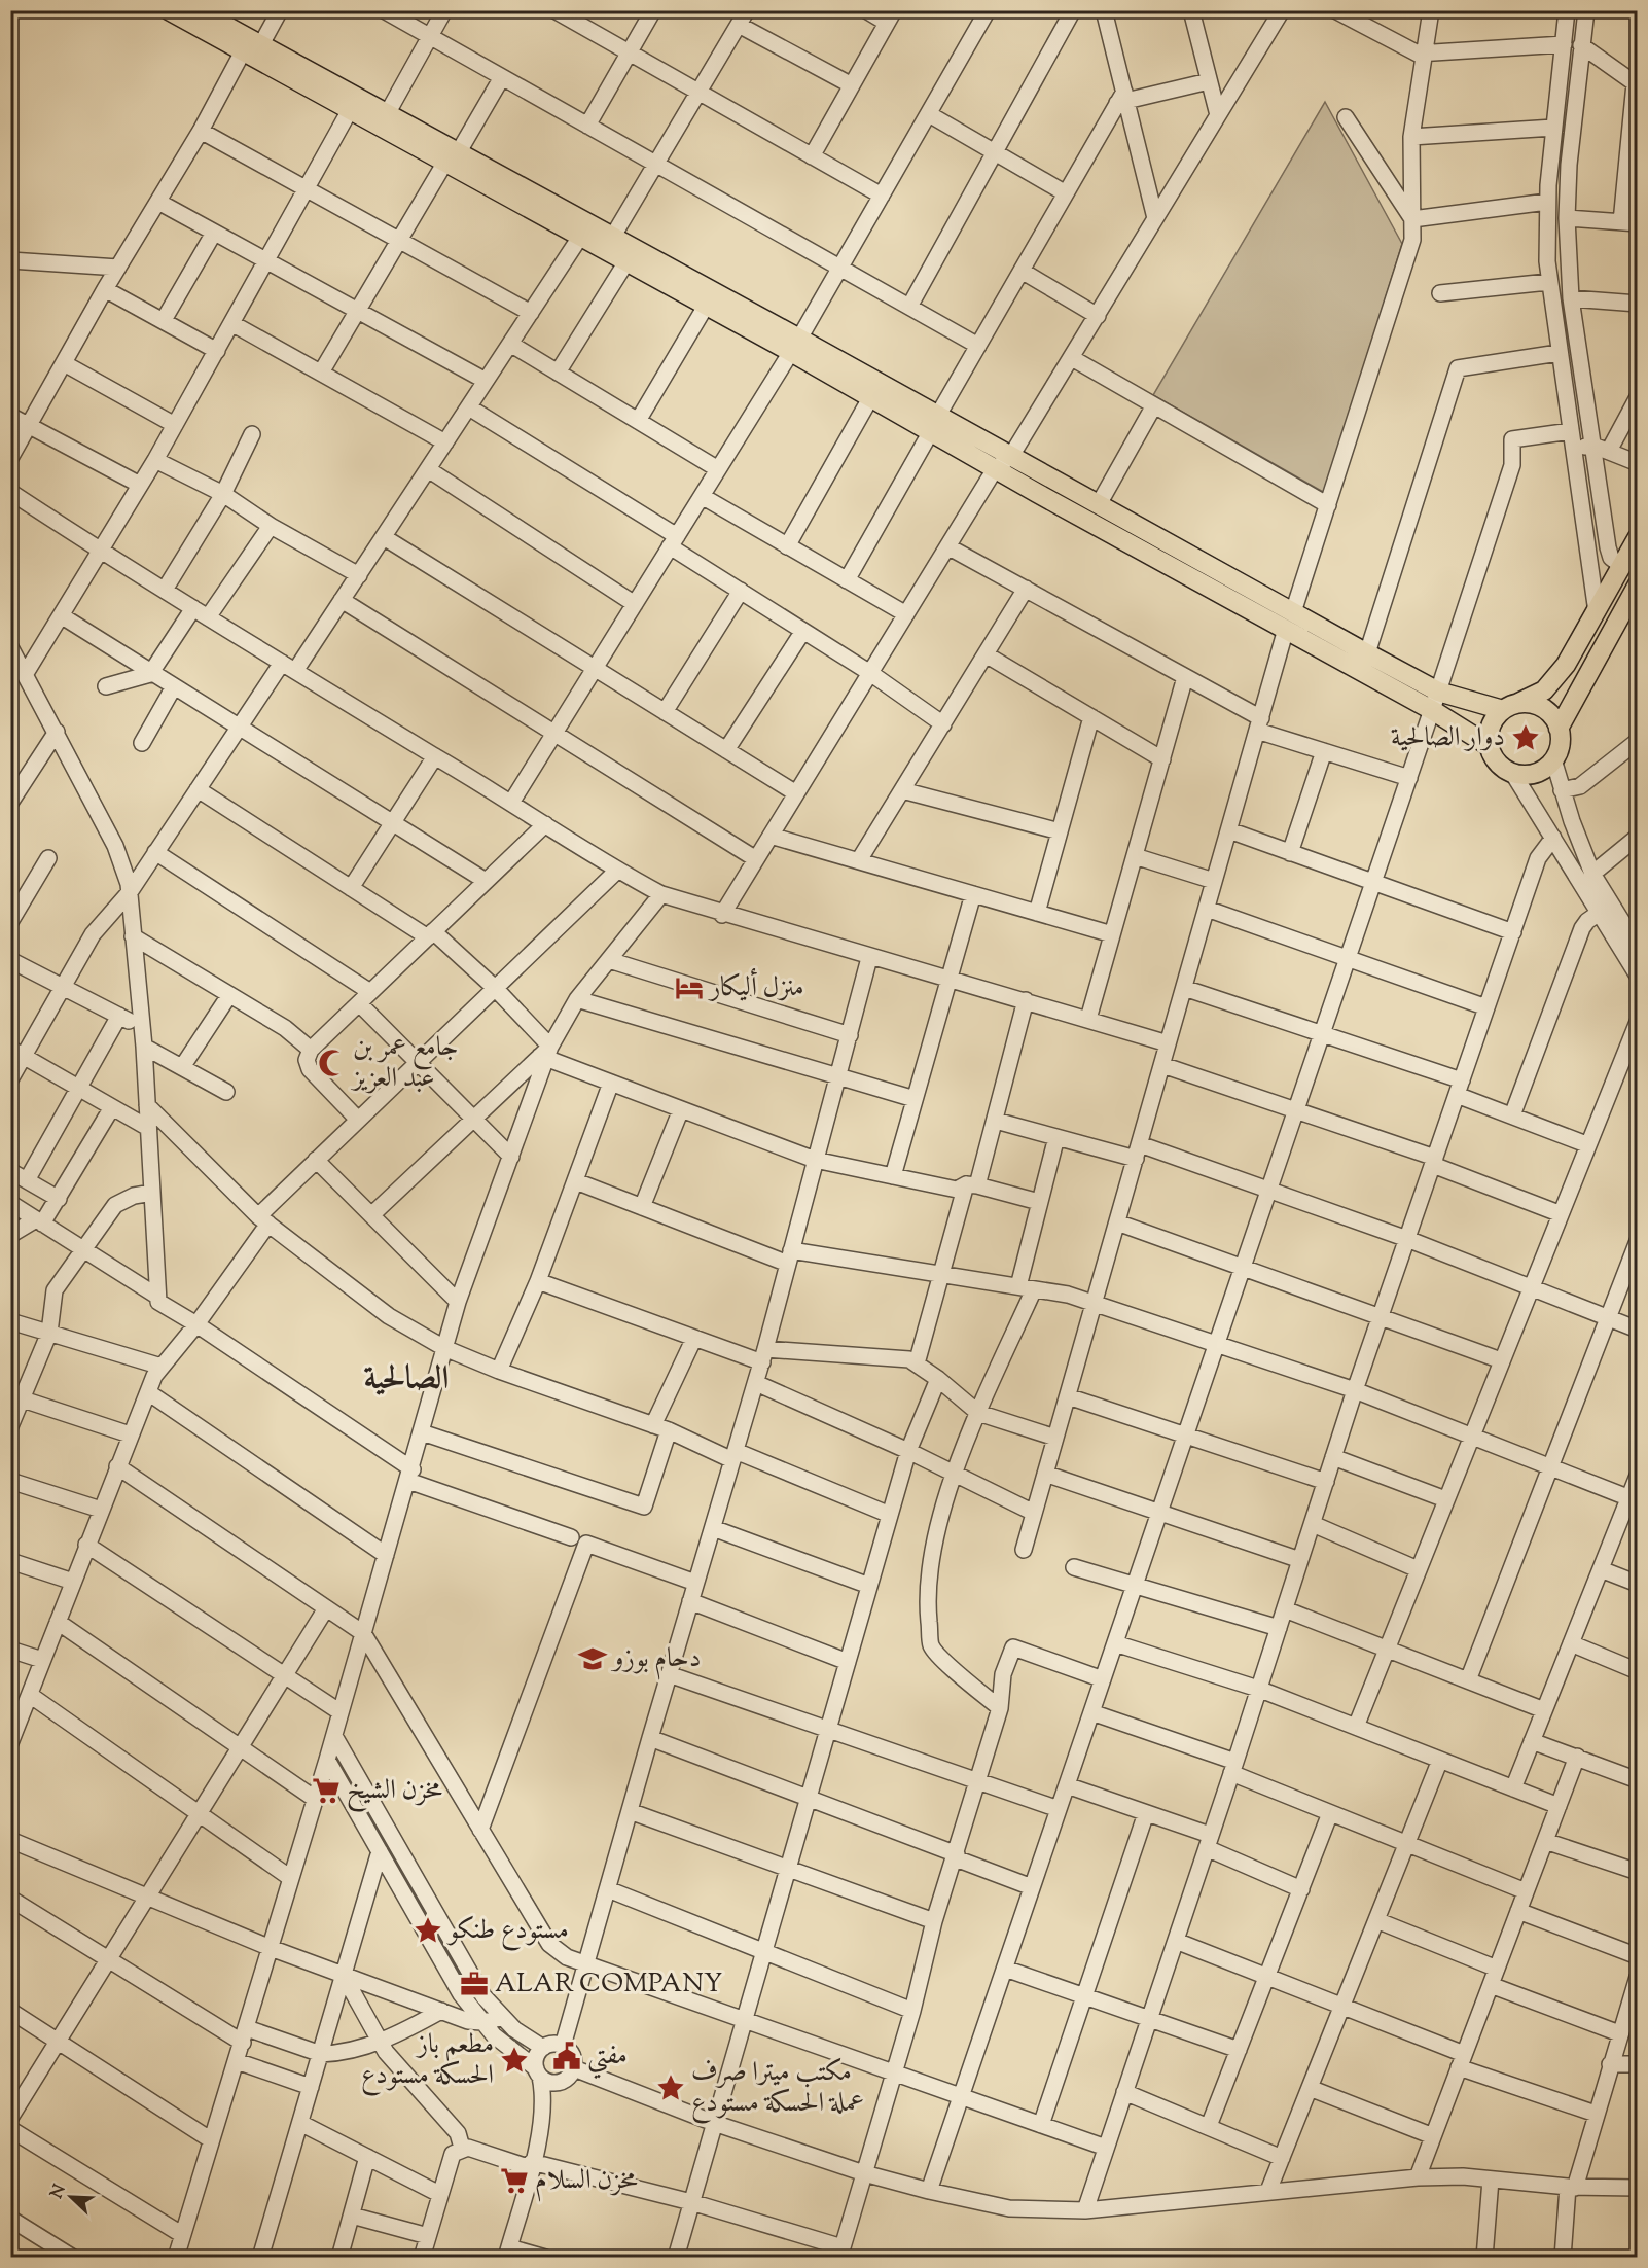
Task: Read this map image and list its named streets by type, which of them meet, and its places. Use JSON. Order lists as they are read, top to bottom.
{
  "districts": ["الصالحية"],
  "places": {
    "place": [
      "دوار الصالحية",
      "مستودع طنكو",
      "مطعم باز الحسكة مستودع",
      "مكتب ميترا صرف عملة الحسكة مستودع"
    ],
    "hotel": ["منزل أليكار"],
    "mosque": ["جامع عمر بن عبد العزيز"],
    "school or university": ["دحام بوزو"],
    "supermarket": ["مخزن الشيخ", "مخزن السلام"],
    "office": ["ALAR COMPANY"],
    "public building": ["مفتي"]
  },
  "north": "top left"
}
